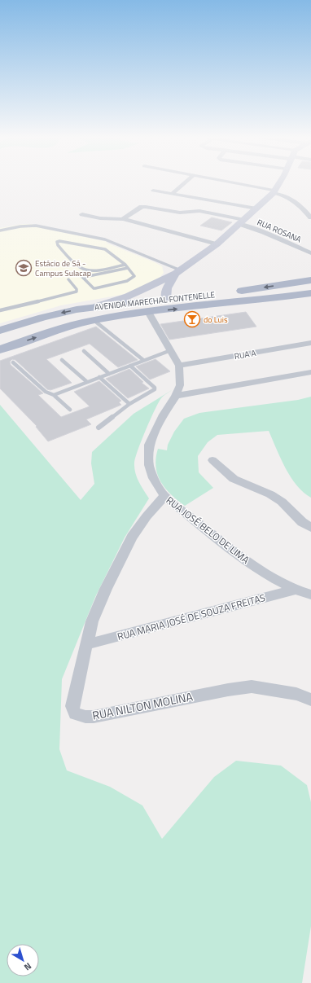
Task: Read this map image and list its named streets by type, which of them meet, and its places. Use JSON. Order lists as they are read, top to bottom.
{
  "streets": {
    "main road": ["AVENIDA MARECHAL FONTENELLE"],
    "street": [
      "RUA ROSANA",
      "RUA A",
      "RUA JOSÉ BELO DE LIMA",
      "RUA MARIA JOSÉ DE SOUZA FREITAS",
      "RUA NILTON MOLINA"
    ]
  },
  "crossings": [
    ["AVENIDA MARECHAL FONTENELLE", "RUA JOSÉ BELO DE LIMA"],
    ["RUA A", "RUA JOSÉ BELO DE LIMA"],
    ["RUA JOSÉ BELO DE LIMA", "RUA MARIA JOSÉ DE SOUZA FREITAS"],
    ["RUA JOSÉ BELO DE LIMA", "RUA NILTON MOLINA"],
    ["RUA MARIA JOSÉ DE SOUZA FREITAS", "RUA NILTON MOLINA"]
  ],
  "places": {
    "school or university": ["Estácio de Sá - Campus Sulacap"],
    "bar": ["do Luis"]
  },
  "north": "bottom right"
}
